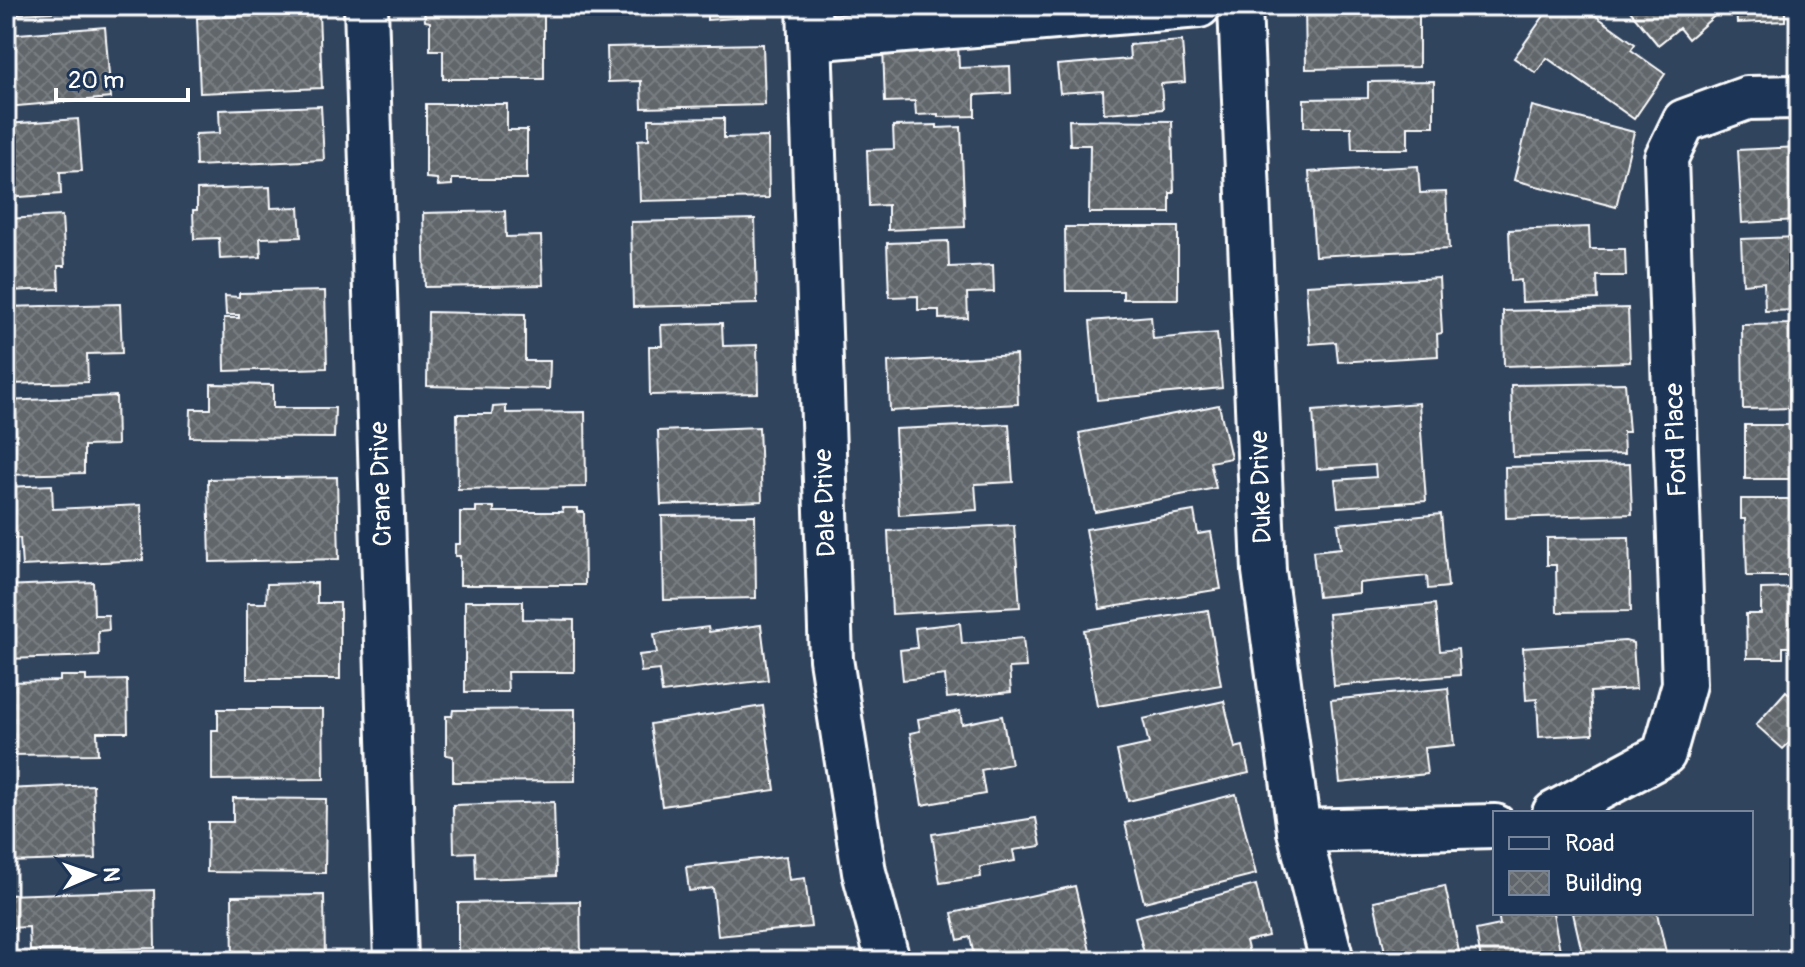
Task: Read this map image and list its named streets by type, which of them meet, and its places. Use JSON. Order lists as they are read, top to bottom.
{
  "streets": {
    "street": [
      "Ford Place",
      "Crane Drive",
      "Duke Drive",
      "Dale Drive"
    ]
  },
  "legend": ["Road", "Building"],
  "scale_bar": "20 m",
  "north": "right"
}
